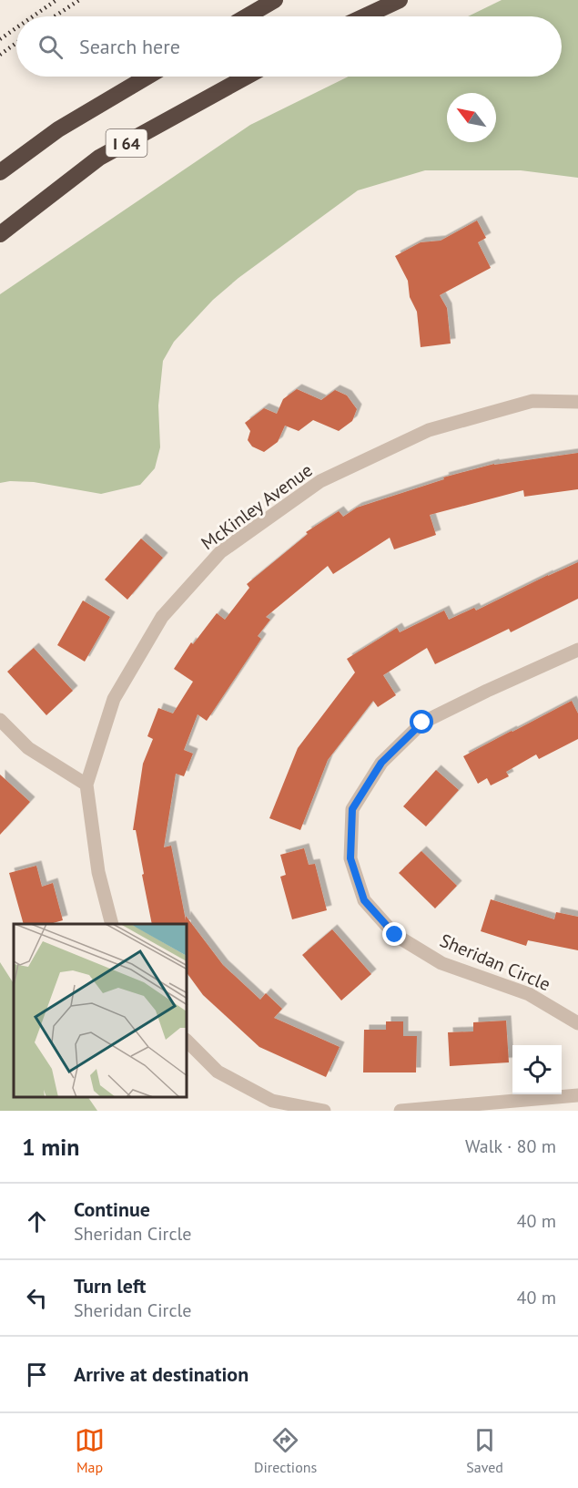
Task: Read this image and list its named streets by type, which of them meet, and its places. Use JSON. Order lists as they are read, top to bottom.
{
  "streets": {
    "highway": ["I 64"],
    "street": ["McKinley Avenue", "Sheridan Circle"]
  },
  "north": "top left",
  "page": {
    "search": "Search here",
    "heading": ["1 min", "Walk · 80 m"],
    "list": [
      ["Continue", "Sheridan Circle", "40 m"],
      ["Turn left", "Sheridan Circle", "40 m"],
      "Arrive at destination"
    ],
    "nav": ["Map", "Directions", "Saved"]
  }
}
